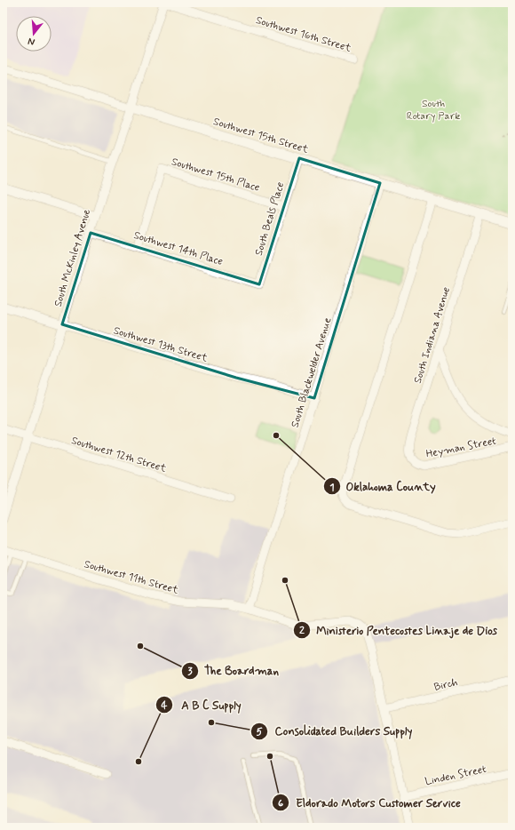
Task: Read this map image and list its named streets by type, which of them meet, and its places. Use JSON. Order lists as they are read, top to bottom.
{
  "streets": {
    "street": [
      "Southwest 16th Street",
      "Southwest 15th Street",
      "Southwest 15th Place",
      "South Beals Place",
      "Southwest 14th Place",
      "South McKinley Avenue",
      "South Indiana Avenue",
      "Southwest 13th Street",
      "South Blackwelder Avenue",
      "Heyman Street",
      "Southwest 12th Street",
      "Southwest 11th Street",
      "Birch",
      "Linden Street"
    ]
  },
  "crossings": [
    ["Southwest 16th Street", "South McKinley Avenue"],
    ["Southwest 15th Street", "South Beals Place"],
    ["Southwest 15th Street", "South McKinley Avenue"],
    ["Southwest 15th Street", "South Indiana Avenue"],
    ["Southwest 15th Street", "South Blackwelder Avenue"],
    ["Southwest 15th Place", "South Beals Place"],
    ["Southwest 15th Place", "Southwest 14th Place"],
    ["South Beals Place", "Southwest 14th Place"],
    ["Southwest 14th Place", "South McKinley Avenue"],
    ["South McKinley Avenue", "Southwest 13th Street"],
    ["South McKinley Avenue", "Southwest 12th Street"],
    ["South Indiana Avenue", "Heyman Street"],
    ["Southwest 13th Street", "South Blackwelder Avenue"],
    ["South Blackwelder Avenue", "Southwest 11th Street"],
    ["Southwest 11th Street", "Birch"]
  ],
  "parks": ["South Rotary Park"],
  "places": [
    "Oklahoma County",
    "Ministerio Pentecostes Linaje de Dios",
    "The Boardman",
    "Consolidated Builders Supply",
    "Eldorado Motors Customer Service",
    "A B C Supply"
  ],
  "north": "bottom"
}
